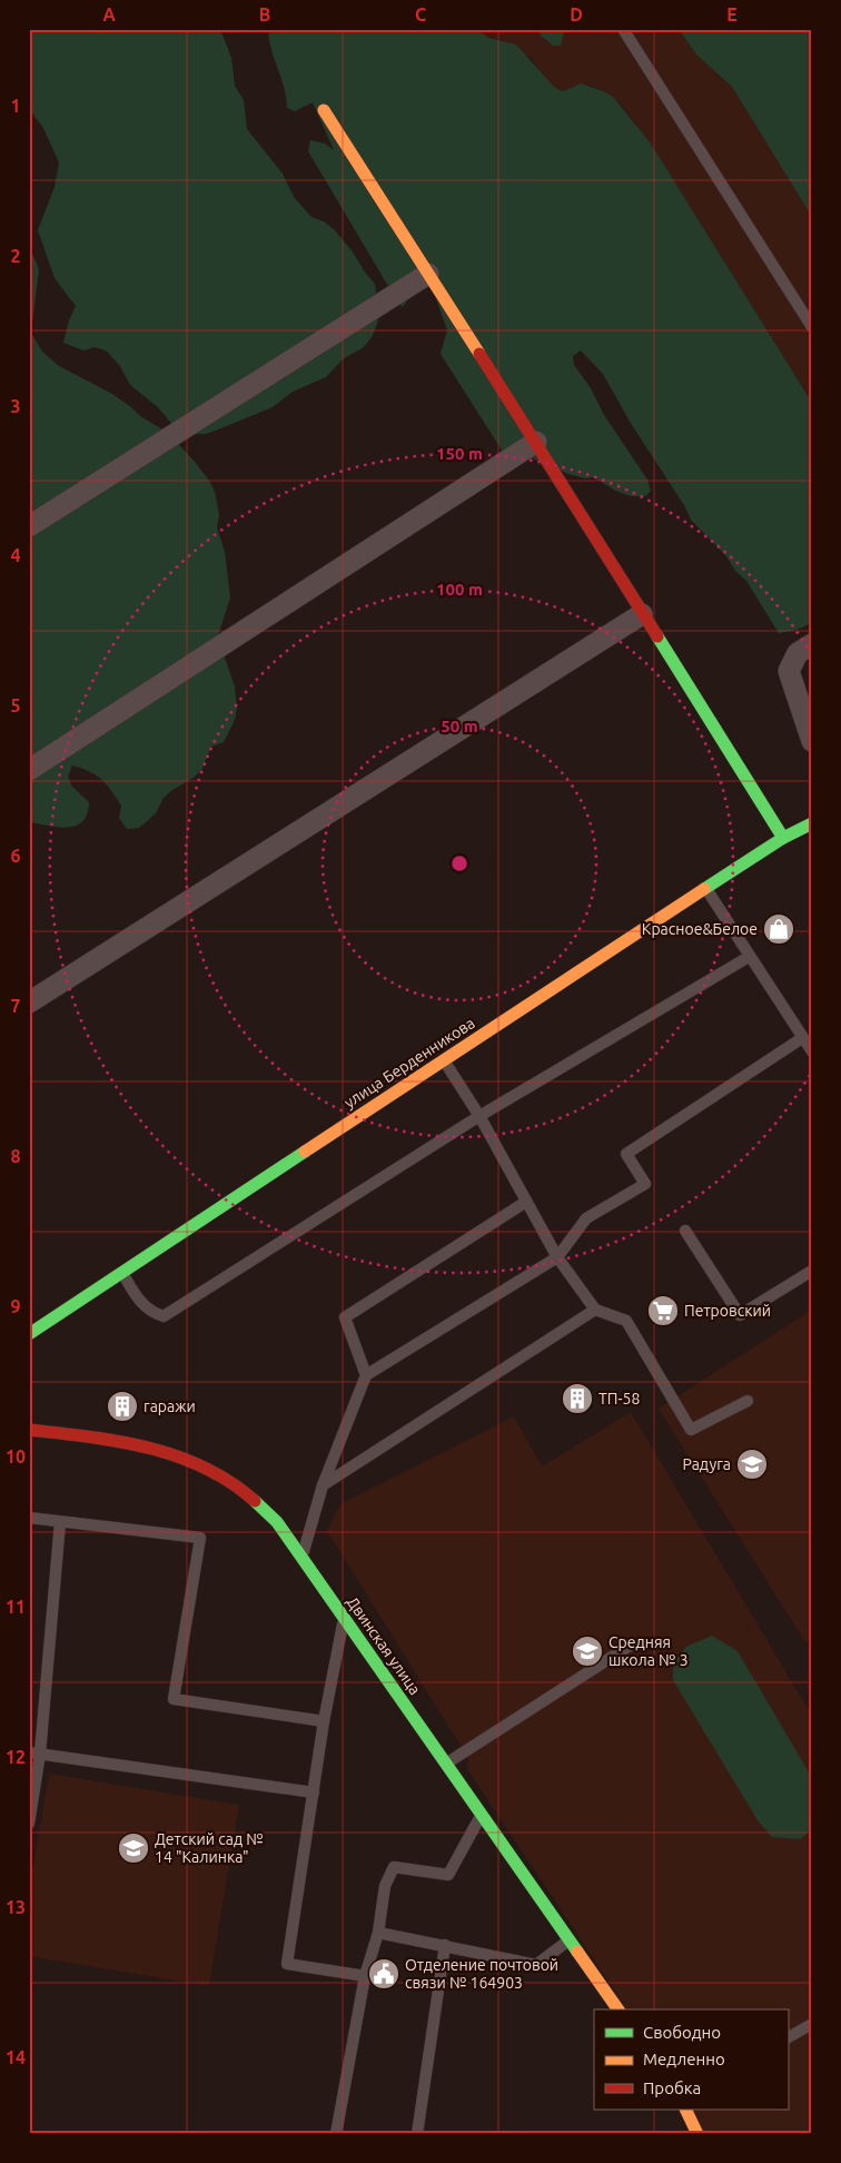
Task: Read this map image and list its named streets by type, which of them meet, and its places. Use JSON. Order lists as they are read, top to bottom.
{
  "streets": {
    "street": ["улица Берденникова", "Двинская улица"]
  },
  "places": {
    "shop": ["Красное&Белое"],
    "supermarket": ["Петровский"],
    "building": ["ТП-58", "гаражи"],
    "school or university": ["Радуга", "Средняя школа № 3", "Детский сад № 14 \"Калинка\""],
    "public building": ["Отделение почтовой связи № 164903"]
  },
  "legend": ["Свободно", "Медленно", "Пробка"],
  "grid": {
    "columns": [
      "A",
      "B",
      "C",
      "D",
      "E"
    ],
    "rows": [
      "1",
      "2",
      "3",
      "4",
      "5",
      "6",
      "7",
      "8",
      "9",
      "10",
      "11",
      "12",
      "13",
      "14"
    ]
  },
  "rings": ["150 m", "100 m", "50 m"]
}
